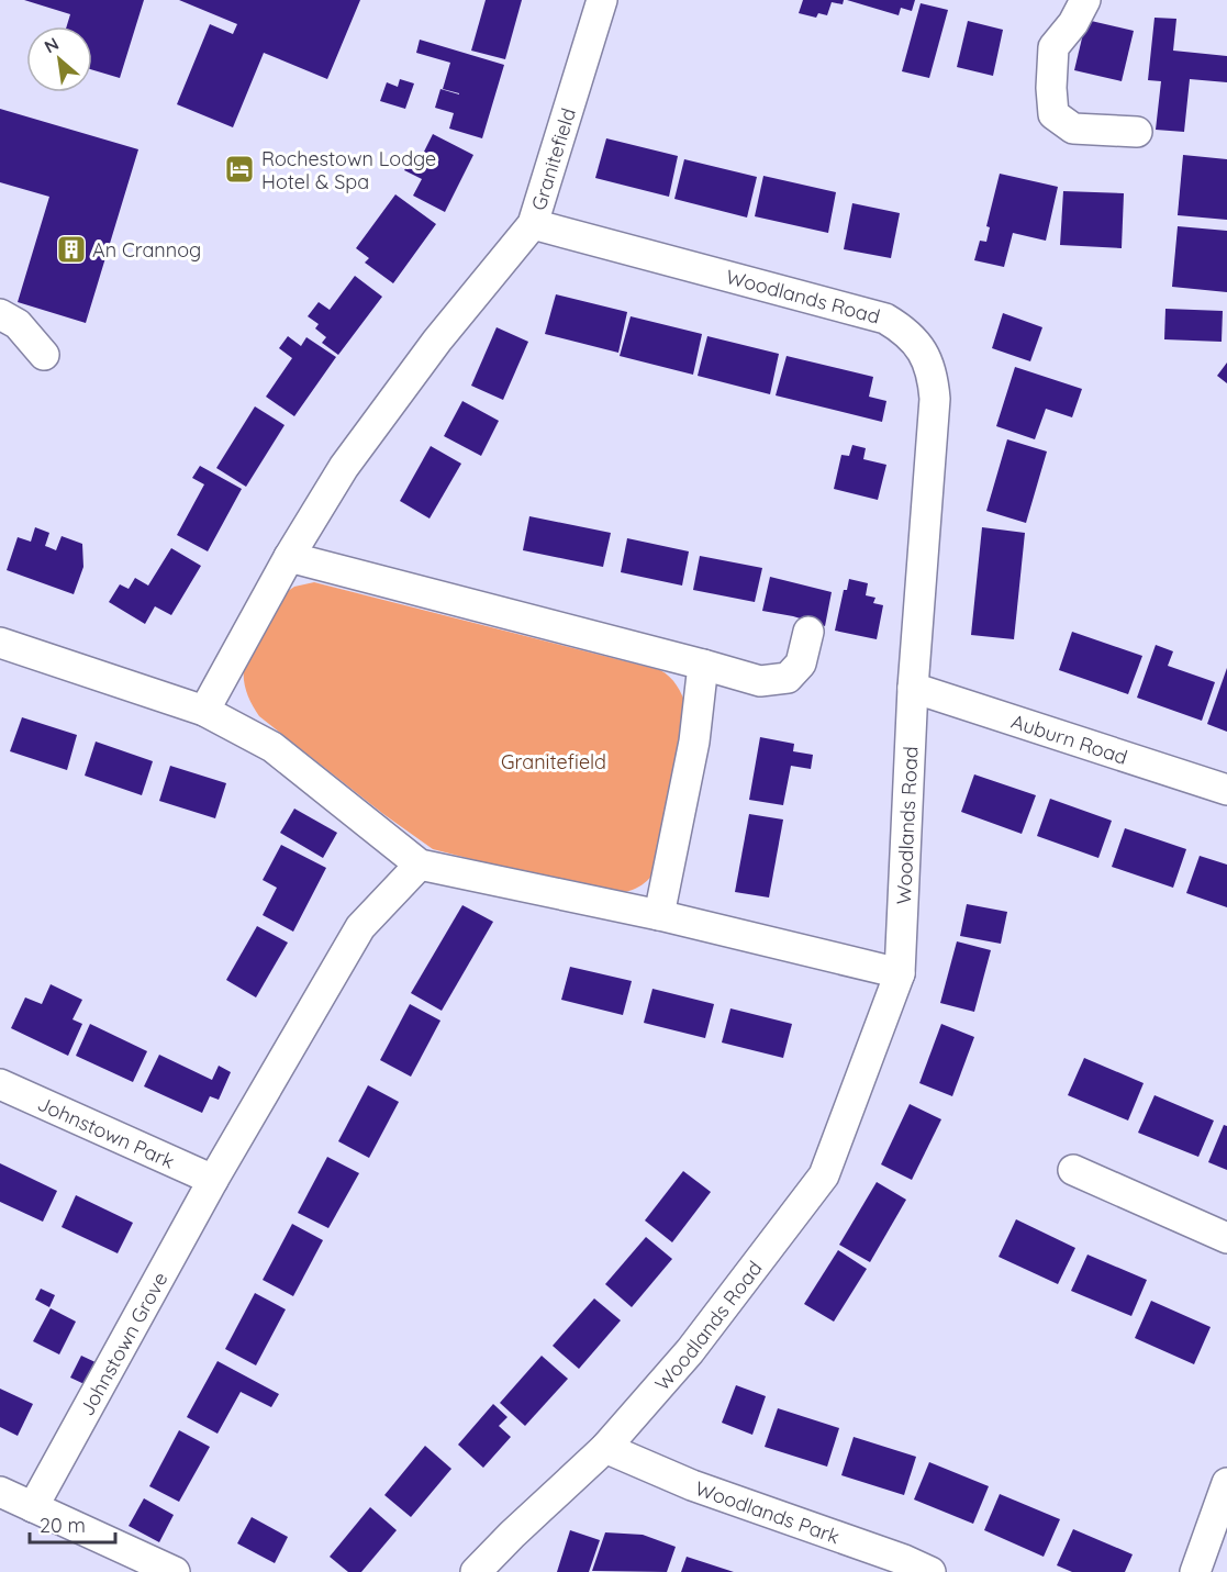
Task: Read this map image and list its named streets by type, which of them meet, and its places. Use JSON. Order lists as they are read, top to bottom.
{
  "streets": {
    "street": [
      "Granitefield",
      "Woodlands Road",
      "Auburn Road",
      "Johnstown Park",
      "Johnstown Grove",
      "Woodlands Park"
    ]
  },
  "crossings": [
    ["Granitefield", "Woodlands Road"],
    ["Woodlands Road", "Auburn Road"],
    ["Woodlands Road", "Woodlands Park"],
    ["Johnstown Park", "Johnstown Grove"]
  ],
  "parks": ["Granitefield"],
  "places": {
    "hotel": ["Rochestown Lodge Hotel & Spa"],
    "building": ["An Crannog"]
  },
  "scale_bar": "20 m",
  "north": "top left"
}
